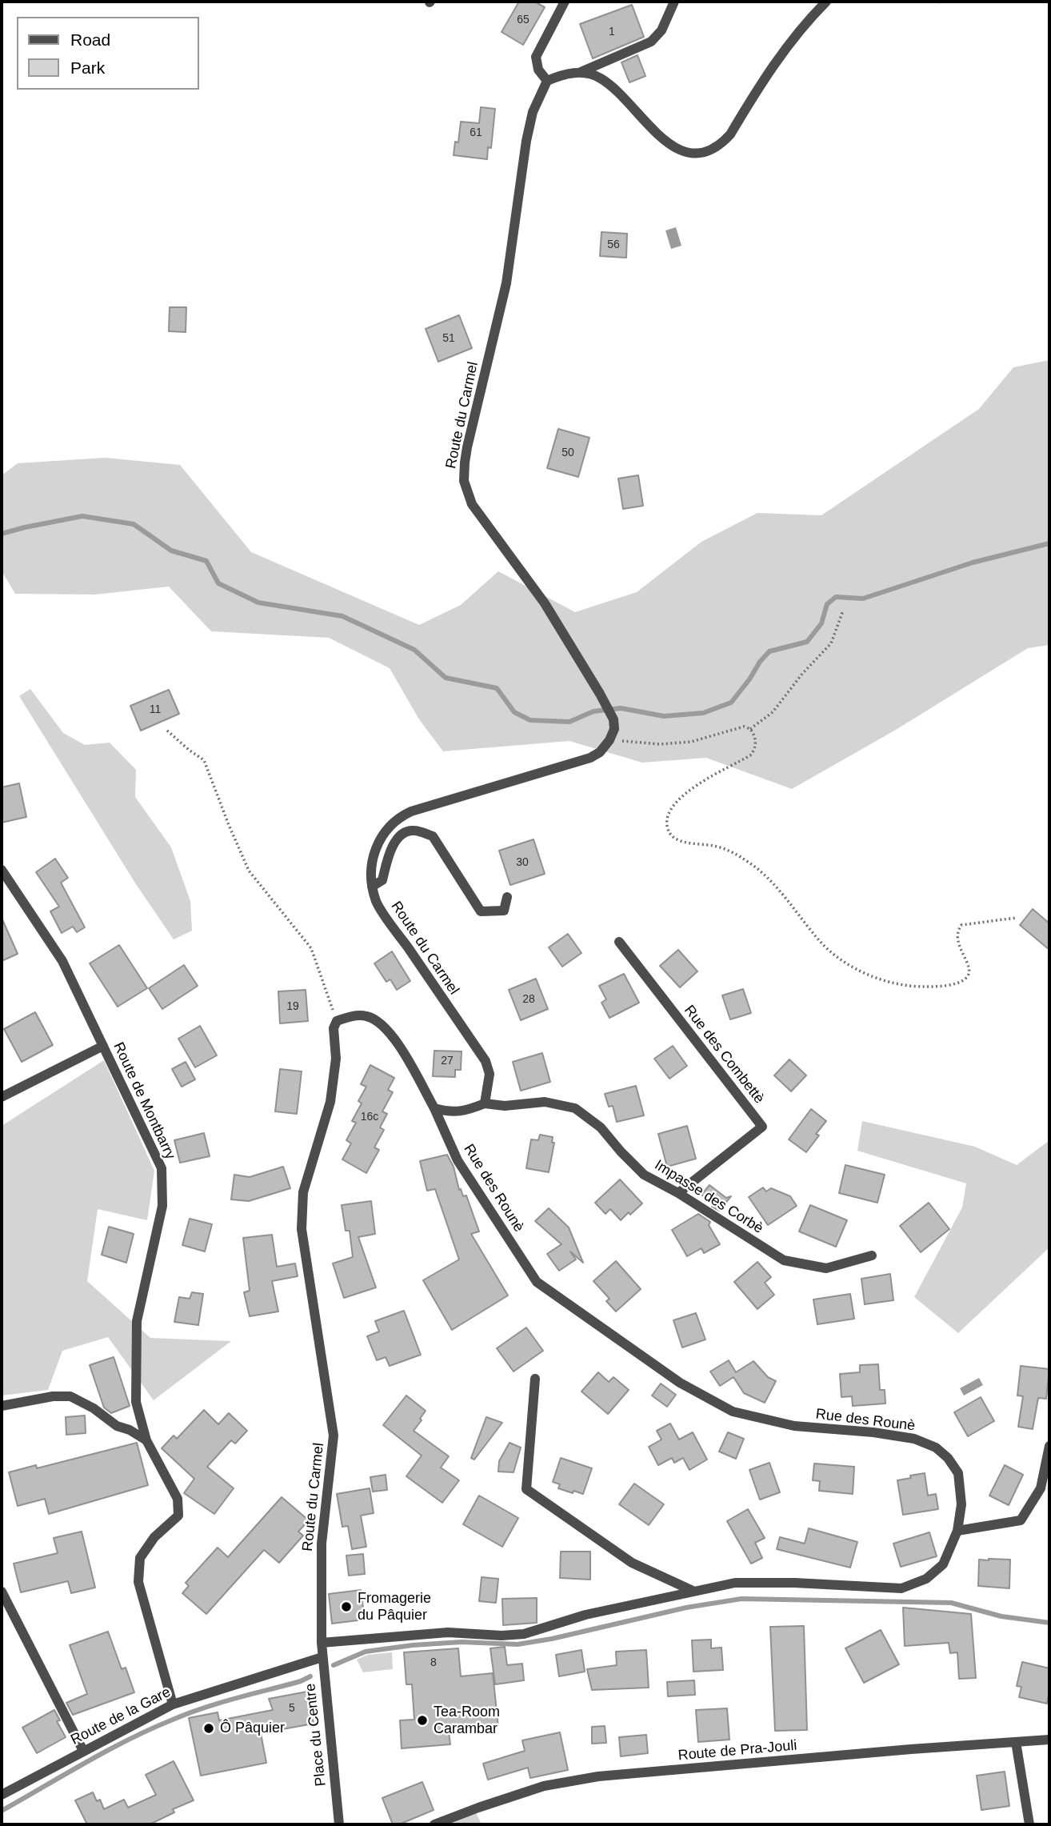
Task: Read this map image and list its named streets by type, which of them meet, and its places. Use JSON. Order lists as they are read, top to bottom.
{
  "streets": {
    "street": [
      "Route du Carmel",
      "Rue des Combettè",
      "Route de Montbarry",
      "Rue des Rounè",
      "Impasse des Corbè",
      "Route de la Gare",
      "Place du Centre",
      "Route de Pra-Jouli"
    ]
  },
  "crossings": [
    ["Route du Carmel", "Rue des Rounè"],
    ["Route du Carmel", "Impasse des Corbè"],
    ["Route du Carmel", "Place du Centre"],
    ["Rue des Combettè", "Impasse des Corbè"],
    ["Route de Montbarry", "Route de la Gare"],
    ["Rue des Rounè", "Place du Centre"],
    ["Route de la Gare", "Place du Centre"]
  ],
  "places": ["Fromagerie du Pâquier", "Tea-Room Carambar", "Ô Pâquier"],
  "house_numbers": [
    "65",
    "1",
    "61",
    "56",
    "51",
    "50",
    "11",
    "30",
    "28",
    "19",
    "27",
    "16c",
    "8",
    "5"
  ],
  "legend": ["Road", "Park"]
}
